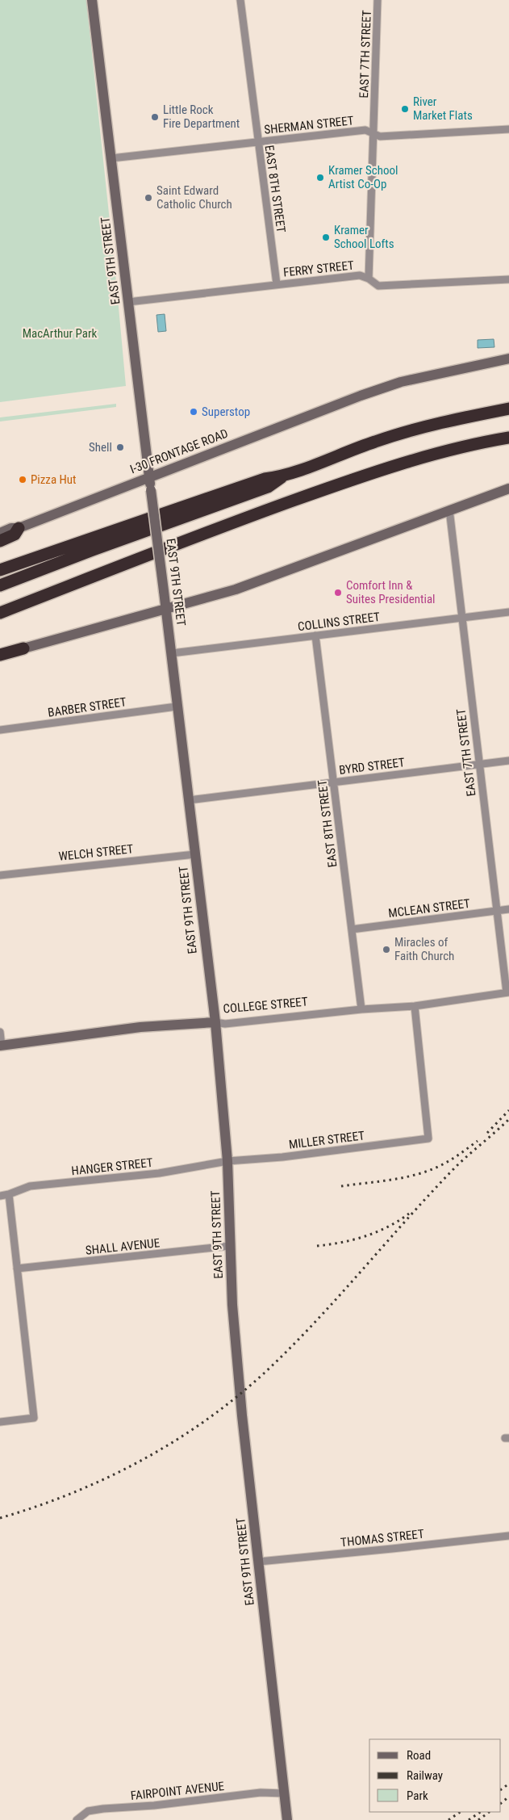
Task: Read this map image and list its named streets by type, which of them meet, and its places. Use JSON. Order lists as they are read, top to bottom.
{
  "streets": {
    "main road": ["EAST 9TH STREET", "I-30 FRONTAGE ROAD", "COLLEGE STREET"],
    "street": [
      "EAST 7TH STREET",
      "SHERMAN STREET",
      "EAST 8TH STREET",
      "FERRY STREET",
      "COLLINS STREET",
      "BARBER STREET",
      "BYRD STREET",
      "WELCH STREET",
      "MCLEAN STREET",
      "MILLER STREET",
      "HANGER STREET",
      "SHALL AVENUE",
      "THOMAS STREET",
      "FAIRPOINT AVENUE"
    ]
  },
  "crossings": [
    ["EAST 7TH STREET", "SHERMAN STREET"],
    ["EAST 7TH STREET", "FERRY STREET"],
    ["EAST 7TH STREET", "COLLINS STREET"],
    ["EAST 7TH STREET", "BYRD STREET"],
    ["EAST 7TH STREET", "MCLEAN STREET"],
    ["EAST 7TH STREET", "COLLEGE STREET"],
    ["SHERMAN STREET", "EAST 8TH STREET"],
    ["SHERMAN STREET", "EAST 9TH STREET"],
    ["EAST 8TH STREET", "FERRY STREET"],
    ["EAST 8TH STREET", "COLLINS STREET"],
    ["EAST 8TH STREET", "BYRD STREET"],
    ["EAST 8TH STREET", "MCLEAN STREET"],
    ["EAST 8TH STREET", "COLLEGE STREET"],
    ["EAST 9TH STREET", "FERRY STREET"],
    ["EAST 9TH STREET", "I-30 FRONTAGE ROAD"],
    ["EAST 9TH STREET", "COLLINS STREET"],
    ["EAST 9TH STREET", "BARBER STREET"],
    ["EAST 9TH STREET", "BYRD STREET"],
    ["EAST 9TH STREET", "WELCH STREET"],
    ["EAST 9TH STREET", "COLLEGE STREET"],
    ["EAST 9TH STREET", "MILLER STREET"],
    ["EAST 9TH STREET", "HANGER STREET"],
    ["EAST 9TH STREET", "SHALL AVENUE"],
    ["EAST 9TH STREET", "THOMAS STREET"],
    ["EAST 9TH STREET", "FAIRPOINT AVENUE"],
    ["COLLEGE STREET", "MILLER STREET"],
    ["MILLER STREET", "HANGER STREET"]
  ],
  "parks": ["MacArthur Park"],
  "places": [
    "River Market Flats",
    "Little Rock Fire Department",
    "Kramer School Artist Co-Op",
    "Saint Edward Catholic Church",
    "Kramer School Lofts",
    "Superstop",
    "Shell",
    "Pizza Hut",
    "Comfort Inn & Suites Presidential",
    "Miracles of Faith Church"
  ],
  "legend": ["Road", "Railway", "Park"]
}
